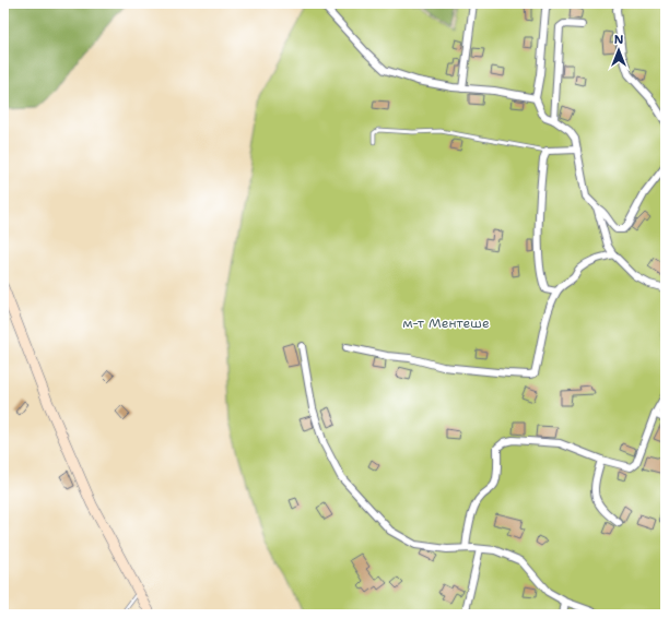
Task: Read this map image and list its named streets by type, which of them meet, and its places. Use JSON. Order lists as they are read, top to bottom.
{
  "parks": ["м-т Ментeше"],
  "north": "top"
}
